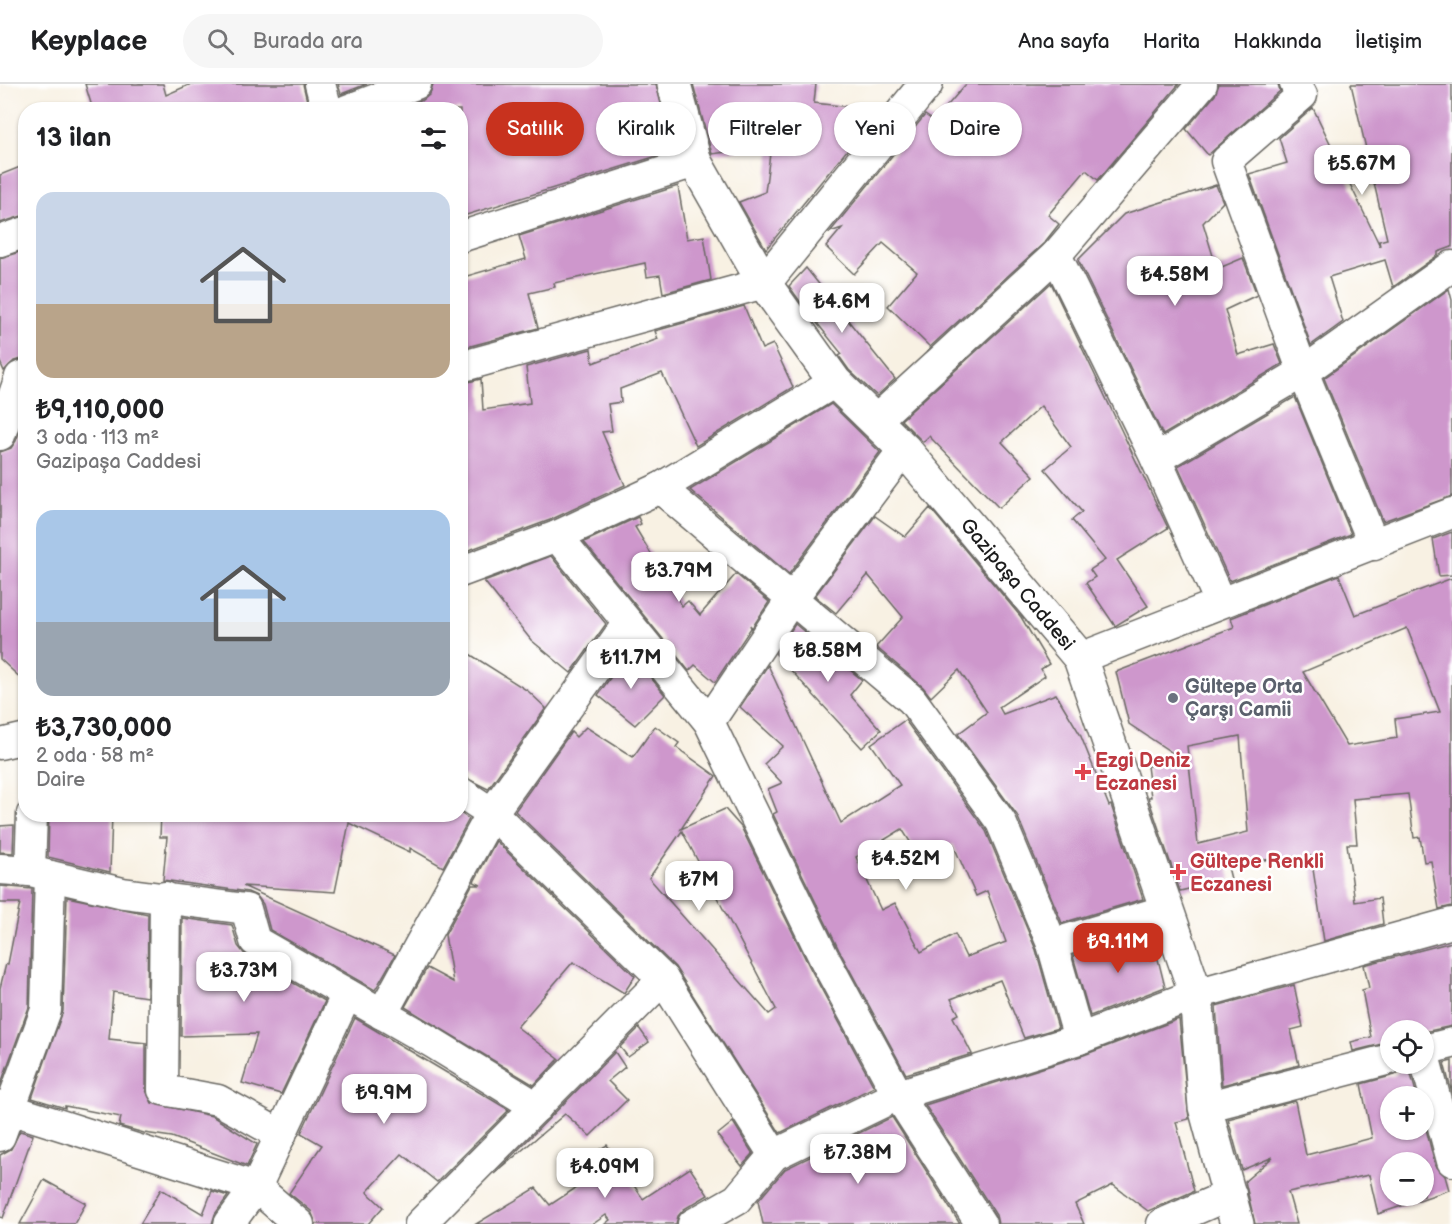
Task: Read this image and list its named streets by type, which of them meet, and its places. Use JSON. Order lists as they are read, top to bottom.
{
  "streets": {
    "street": ["Gazipaşa Caddesi"]
  },
  "places": {
    "other": ["Gültepe Orta Çarşı Camii"],
    "health": ["Ezgi Deniz Eczanesi", "Gültepe Renkli Eczanesi"]
  },
  "page": {
    "header": "Keyplace",
    "search": "Burada ara",
    "nav": [
      "Ana sayfa",
      "Harita",
      "Hakkında",
      "İletişim"
    ],
    "chip": [
      "Satılık",
      "Kiralık",
      "Filtreler",
      "Yeni",
      "Daire"
    ],
    "heading": "13 ilan",
    "price": [
      "₺5.67M",
      "₺4.58M",
      "₺4.6M",
      "₺3.79M",
      "₺8.58M",
      "₺11.7M",
      "₺4.52M",
      "₺7M",
      "₺9.11M",
      "₺3.73M",
      "₺9.9M",
      "₺7.38M",
      "₺4.09M"
    ],
    "list": [
      {
        "name": "₺9,110,000",
        "note": "3 oda · 113 m² · Gazipaşa Caddesi"
      },
      {
        "name": "₺3,730,000",
        "note": "2 oda · 58 m² · Daire"
      }
    ],
    "map_buttons": ["+", "−"]
  }
}
